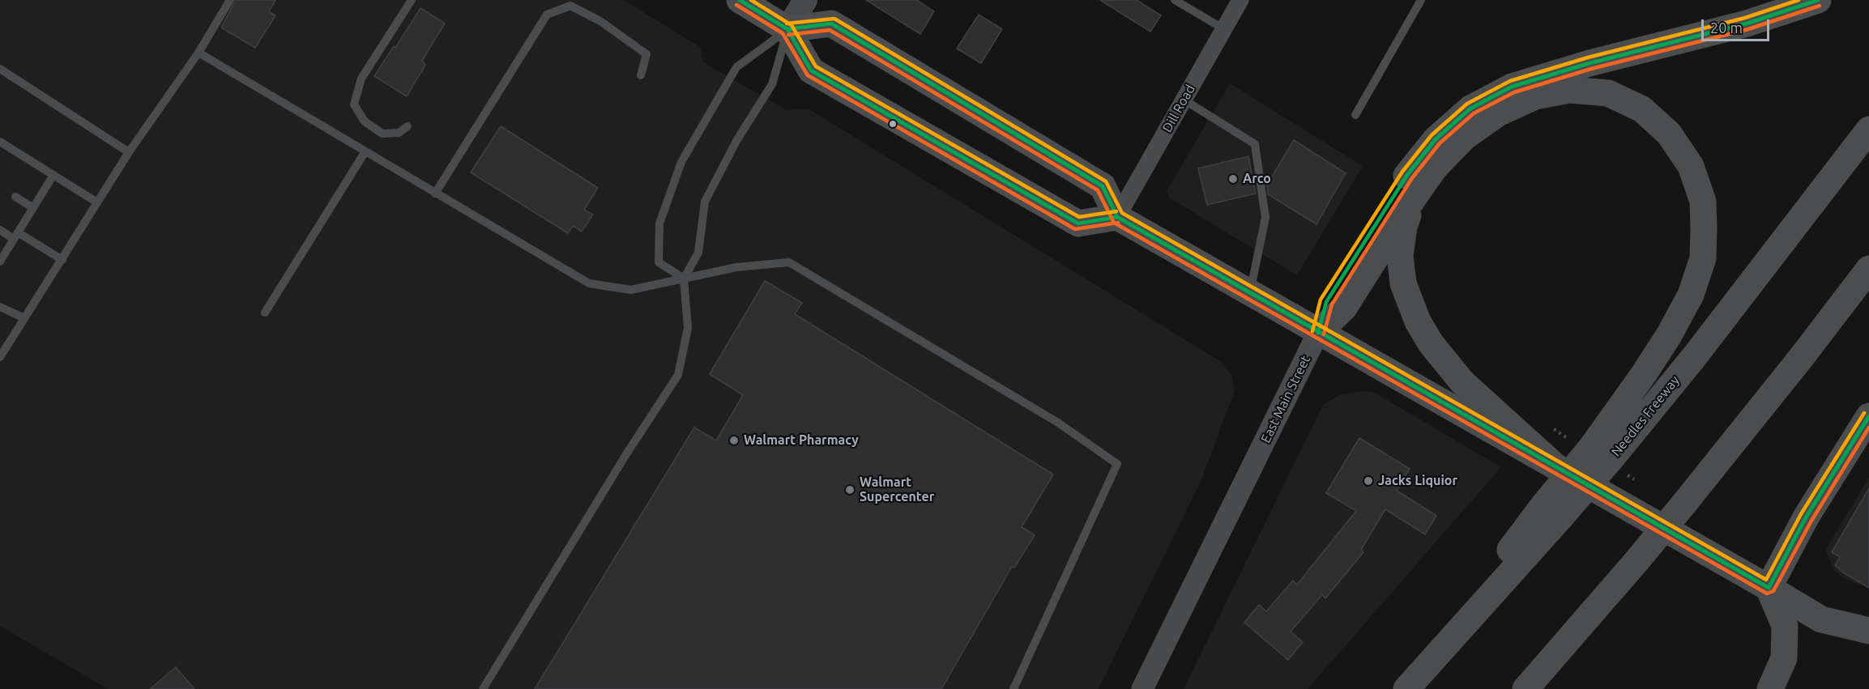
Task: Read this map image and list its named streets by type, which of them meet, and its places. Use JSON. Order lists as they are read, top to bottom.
{
  "streets": {
    "main road": ["Needles Freeway"],
    "street": ["Dill Road", "East Main Street"]
  },
  "places": [
    "Arco",
    "Walmart Pharmacy",
    "Jacks Liquior",
    "Walmart Supercenter"
  ],
  "scale_bar": "20 m"
}
